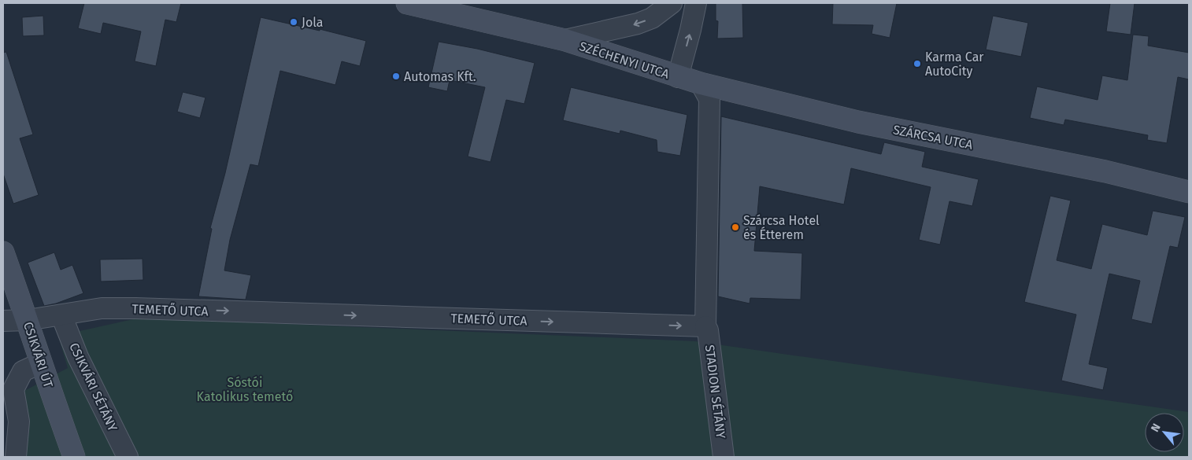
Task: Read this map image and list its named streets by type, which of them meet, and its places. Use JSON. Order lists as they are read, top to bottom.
{
  "streets": {
    "main road": ["SZÉCHENYI UTCA", "SZÁRCSA UTCA", "CSIKVÁRI ÚT"],
    "street": ["TEMETŐ UTCA", "CSIKVÁRI SÉTÁNY", "STADION SÉTÁNY"]
  },
  "crossings": [
    ["SZÉCHENYI UTCA", "SZÁRCSA UTCA"],
    ["TEMETŐ UTCA", "CSIKVÁRI ÚT"],
    ["TEMETŐ UTCA", "CSIKVÁRI SÉTÁNY"],
    ["TEMETŐ UTCA", "STADION SÉTÁNY"]
  ],
  "one_way": ["TEMETŐ UTCA"],
  "parks": ["Sóstói Katolikus temető"],
  "places": [
    "Jola",
    "Karma Car AutoCity",
    "Automas Kft.",
    "Szárcsa Hotel és Étterem"
  ],
  "north": "top left"
}
